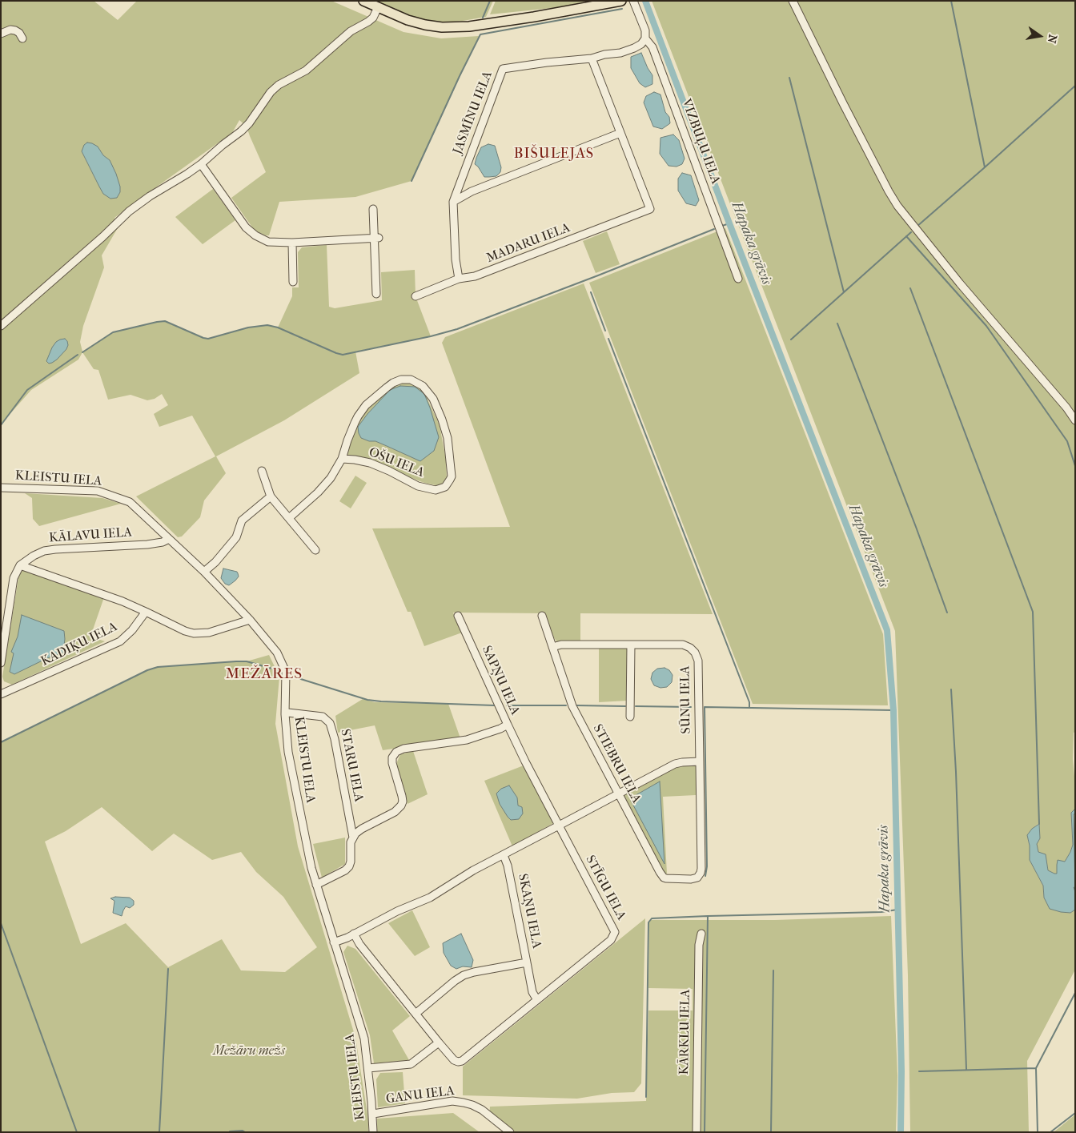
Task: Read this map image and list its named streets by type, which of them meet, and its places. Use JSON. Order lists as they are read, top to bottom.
{
  "streets": {
    "street": [
      "JASMĪNU IELA",
      "VIZBUĻU IELA",
      "MADARU IELA",
      "OŠU IELA",
      "KLEISTU IELA",
      "KĀLAVU IELA",
      "KADIĶU IELA",
      "SAPŅU IELA",
      "SŪNU IELA",
      "STIEBRU IELA",
      "STARU IELA",
      "STĪGU IELA",
      "SKAŅU IELA",
      "KĀRKLU IELA",
      "GANU IELA"
    ]
  },
  "crossings": [
    ["JASMĪNU IELA", "VIZBUĻU IELA"],
    ["JASMĪNU IELA", "MADARU IELA"],
    ["KLEISTU IELA", "KĀLAVU IELA"],
    ["KLEISTU IELA", "STARU IELA"],
    ["KLEISTU IELA", "GANU IELA"],
    ["SAPŅU IELA", "STARU IELA"],
    ["SŪNU IELA", "STIEBRU IELA"],
    ["STĪGU IELA", "SKAŅU IELA"]
  ],
  "districts": ["BIŠULEJAS", "MEŽĀRES"],
  "water": ["Hapaka grāvis"],
  "parks": ["Mežāru mežs"],
  "north": "right"
}
